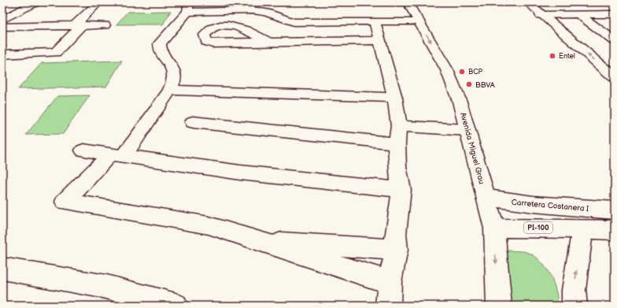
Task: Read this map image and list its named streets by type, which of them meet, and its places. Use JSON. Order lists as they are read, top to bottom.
{
  "streets": {
    "street": ["Avenida Miguel Grau", "Carretera Costanera I", "PI-100"]
  },
  "crossings": [
    ["Avenida Miguel Grau", "Carretera Costanera I"],
    ["Avenida Miguel Grau", "PI-100"]
  ],
  "places": ["Entel", "BCP", "BBVA"]
}
